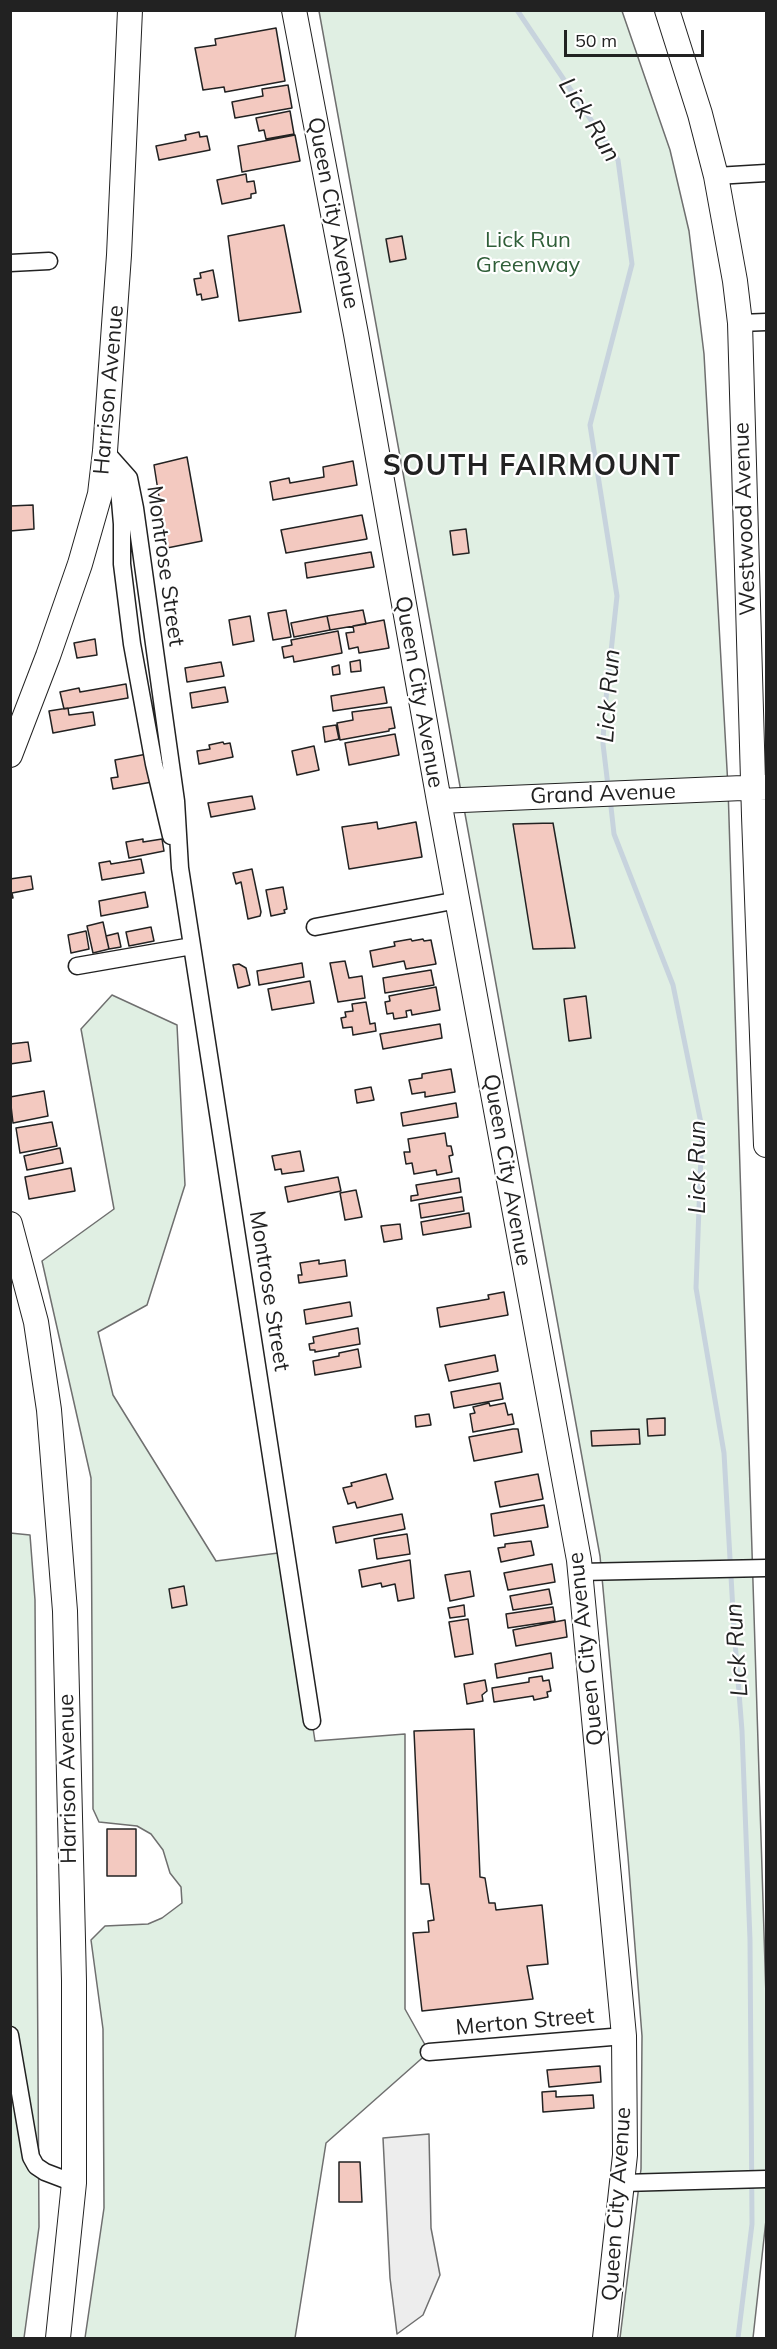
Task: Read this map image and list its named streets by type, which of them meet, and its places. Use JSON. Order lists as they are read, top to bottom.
{
  "streets": {
    "main road": [
      "Queen City Avenue",
      "Harrison Avenue",
      "Westwood Avenue",
      "Grand Avenue"
    ],
    "street": ["Montrose Street", "Merton Street"]
  },
  "crossings": [
    ["Queen City Avenue", "Grand Avenue"],
    ["Queen City Avenue", "Merton Street"],
    ["Harrison Avenue", "Montrose Street"],
    ["Westwood Avenue", "Grand Avenue"]
  ],
  "districts": ["SOUTH FAIRMOUNT"],
  "water": ["Lick Run"],
  "parks": ["Lick Run Greenway"],
  "scale_bar": "50 m"
}
